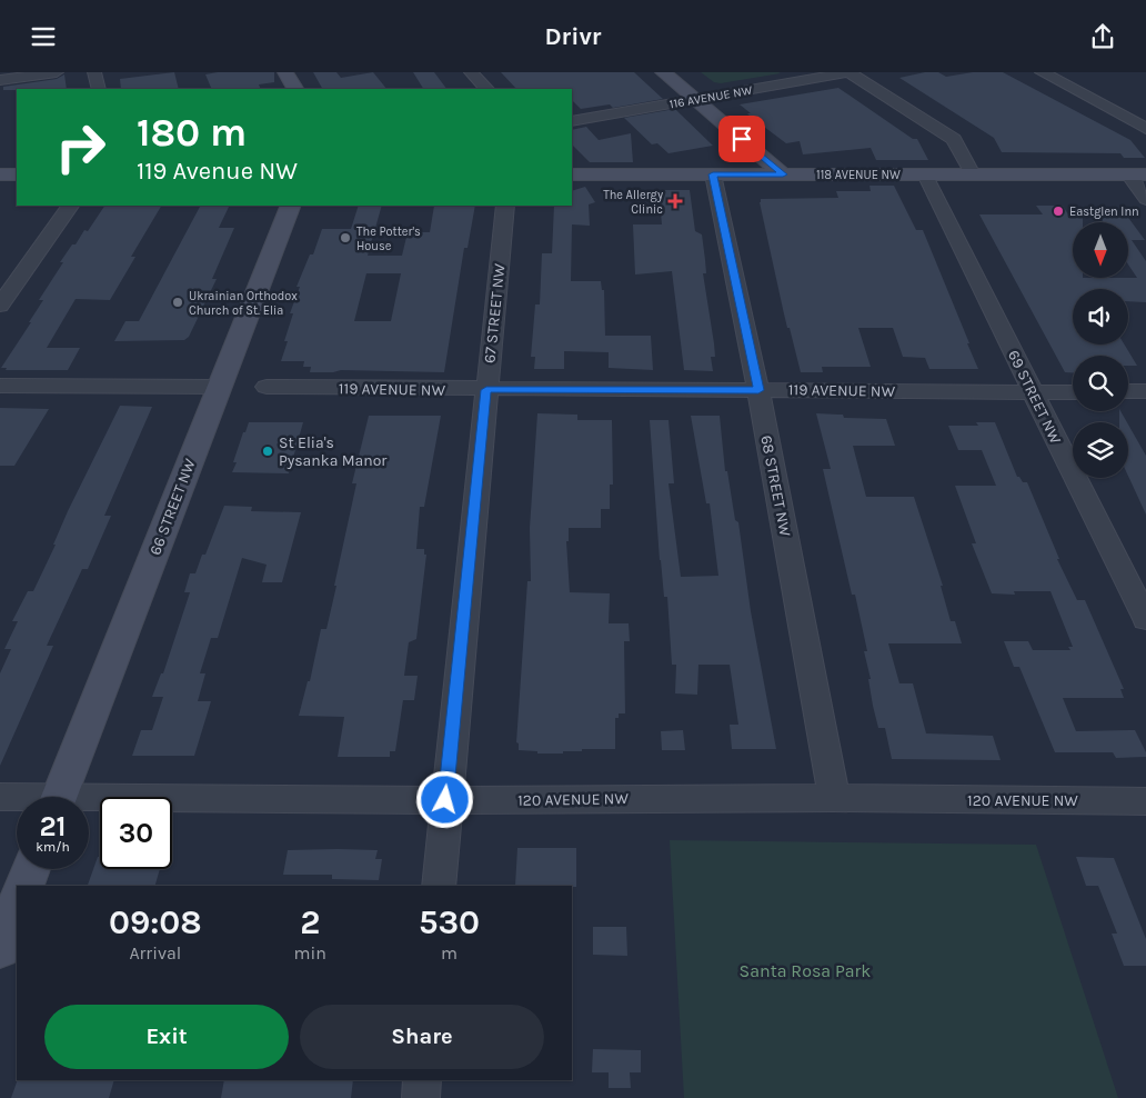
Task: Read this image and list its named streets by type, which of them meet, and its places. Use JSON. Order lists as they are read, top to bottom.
{
  "streets": {
    "main road": ["118 AVENUE NW", "66 STREET NW"],
    "street": [
      "116 AVENUE NW",
      "67 STREET NW",
      "119 AVENUE NW",
      "69 STREET NW",
      "68 STREET NW",
      "120 AVENUE NW"
    ]
  },
  "crossings": [
    ["118 AVENUE NW", "69 STREET NW"],
    ["118 AVENUE NW", "68 STREET NW"],
    ["67 STREET NW", "119 AVENUE NW"],
    ["67 STREET NW", "120 AVENUE NW"],
    ["119 AVENUE NW", "69 STREET NW"],
    ["119 AVENUE NW", "68 STREET NW"],
    ["68 STREET NW", "120 AVENUE NW"]
  ],
  "parks": ["Santa Rosa Park"],
  "places": {
    "health": ["The Allergy Clinic"],
    "other": [
      "Eastglen Inn",
      "The Potter's House",
      "Ukrainian Orthodox Church of St. Elia",
      "St Elia's Pysanka Manor"
    ]
  },
  "north": "bottom",
  "page": {
    "header": "Drivr",
    "turn": ["180 m", "119 Avenue NW"],
    "speed": "21 km/h",
    "limit": "30",
    "eta": [
      "09:08",
      "Arrival",
      "2",
      "min",
      "530",
      "m"
    ],
    "buttons": ["Exit", "Share"]
  }
}
